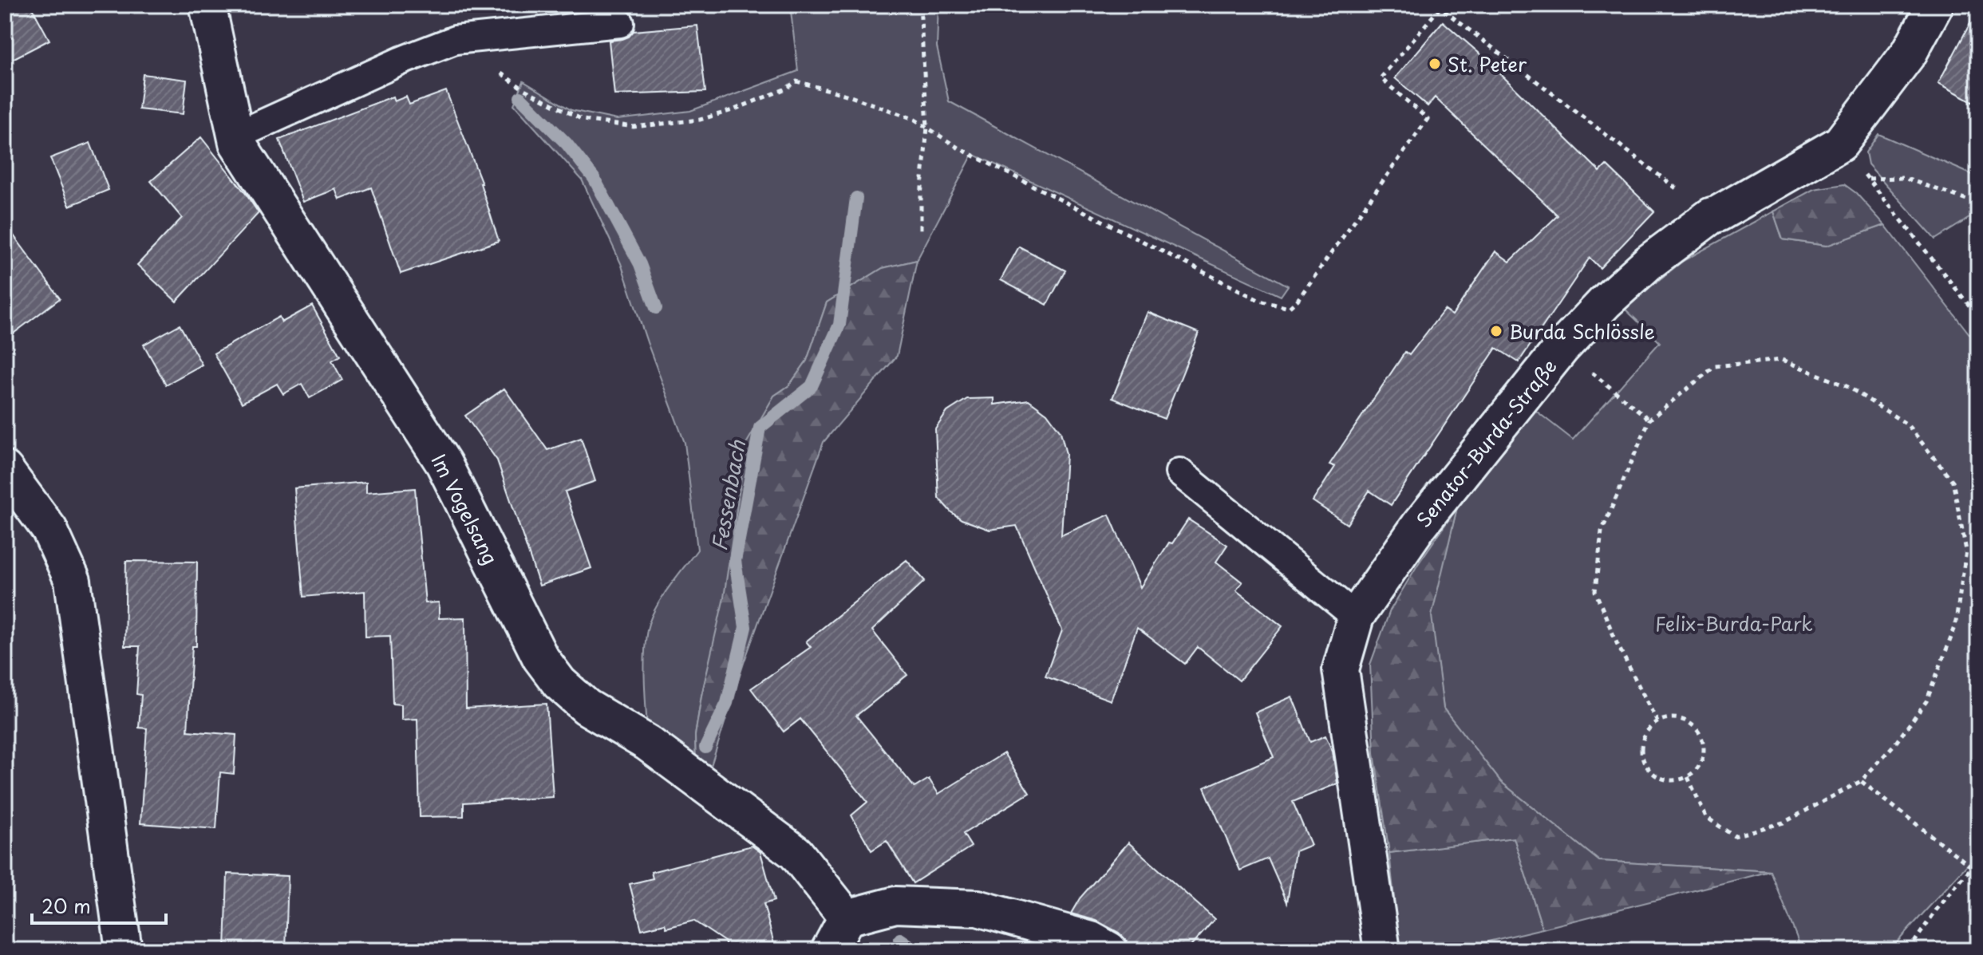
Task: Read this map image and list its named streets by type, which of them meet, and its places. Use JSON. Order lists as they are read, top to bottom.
{
  "streets": {
    "street": ["Senator-Burda-Straße", "Im Vogelsang"]
  },
  "water": ["Fessenbach"],
  "parks": ["Felix-Burda-Park"],
  "places": ["St. Peter", "Burda Schlössle"],
  "scale_bar": "20 m"
}
